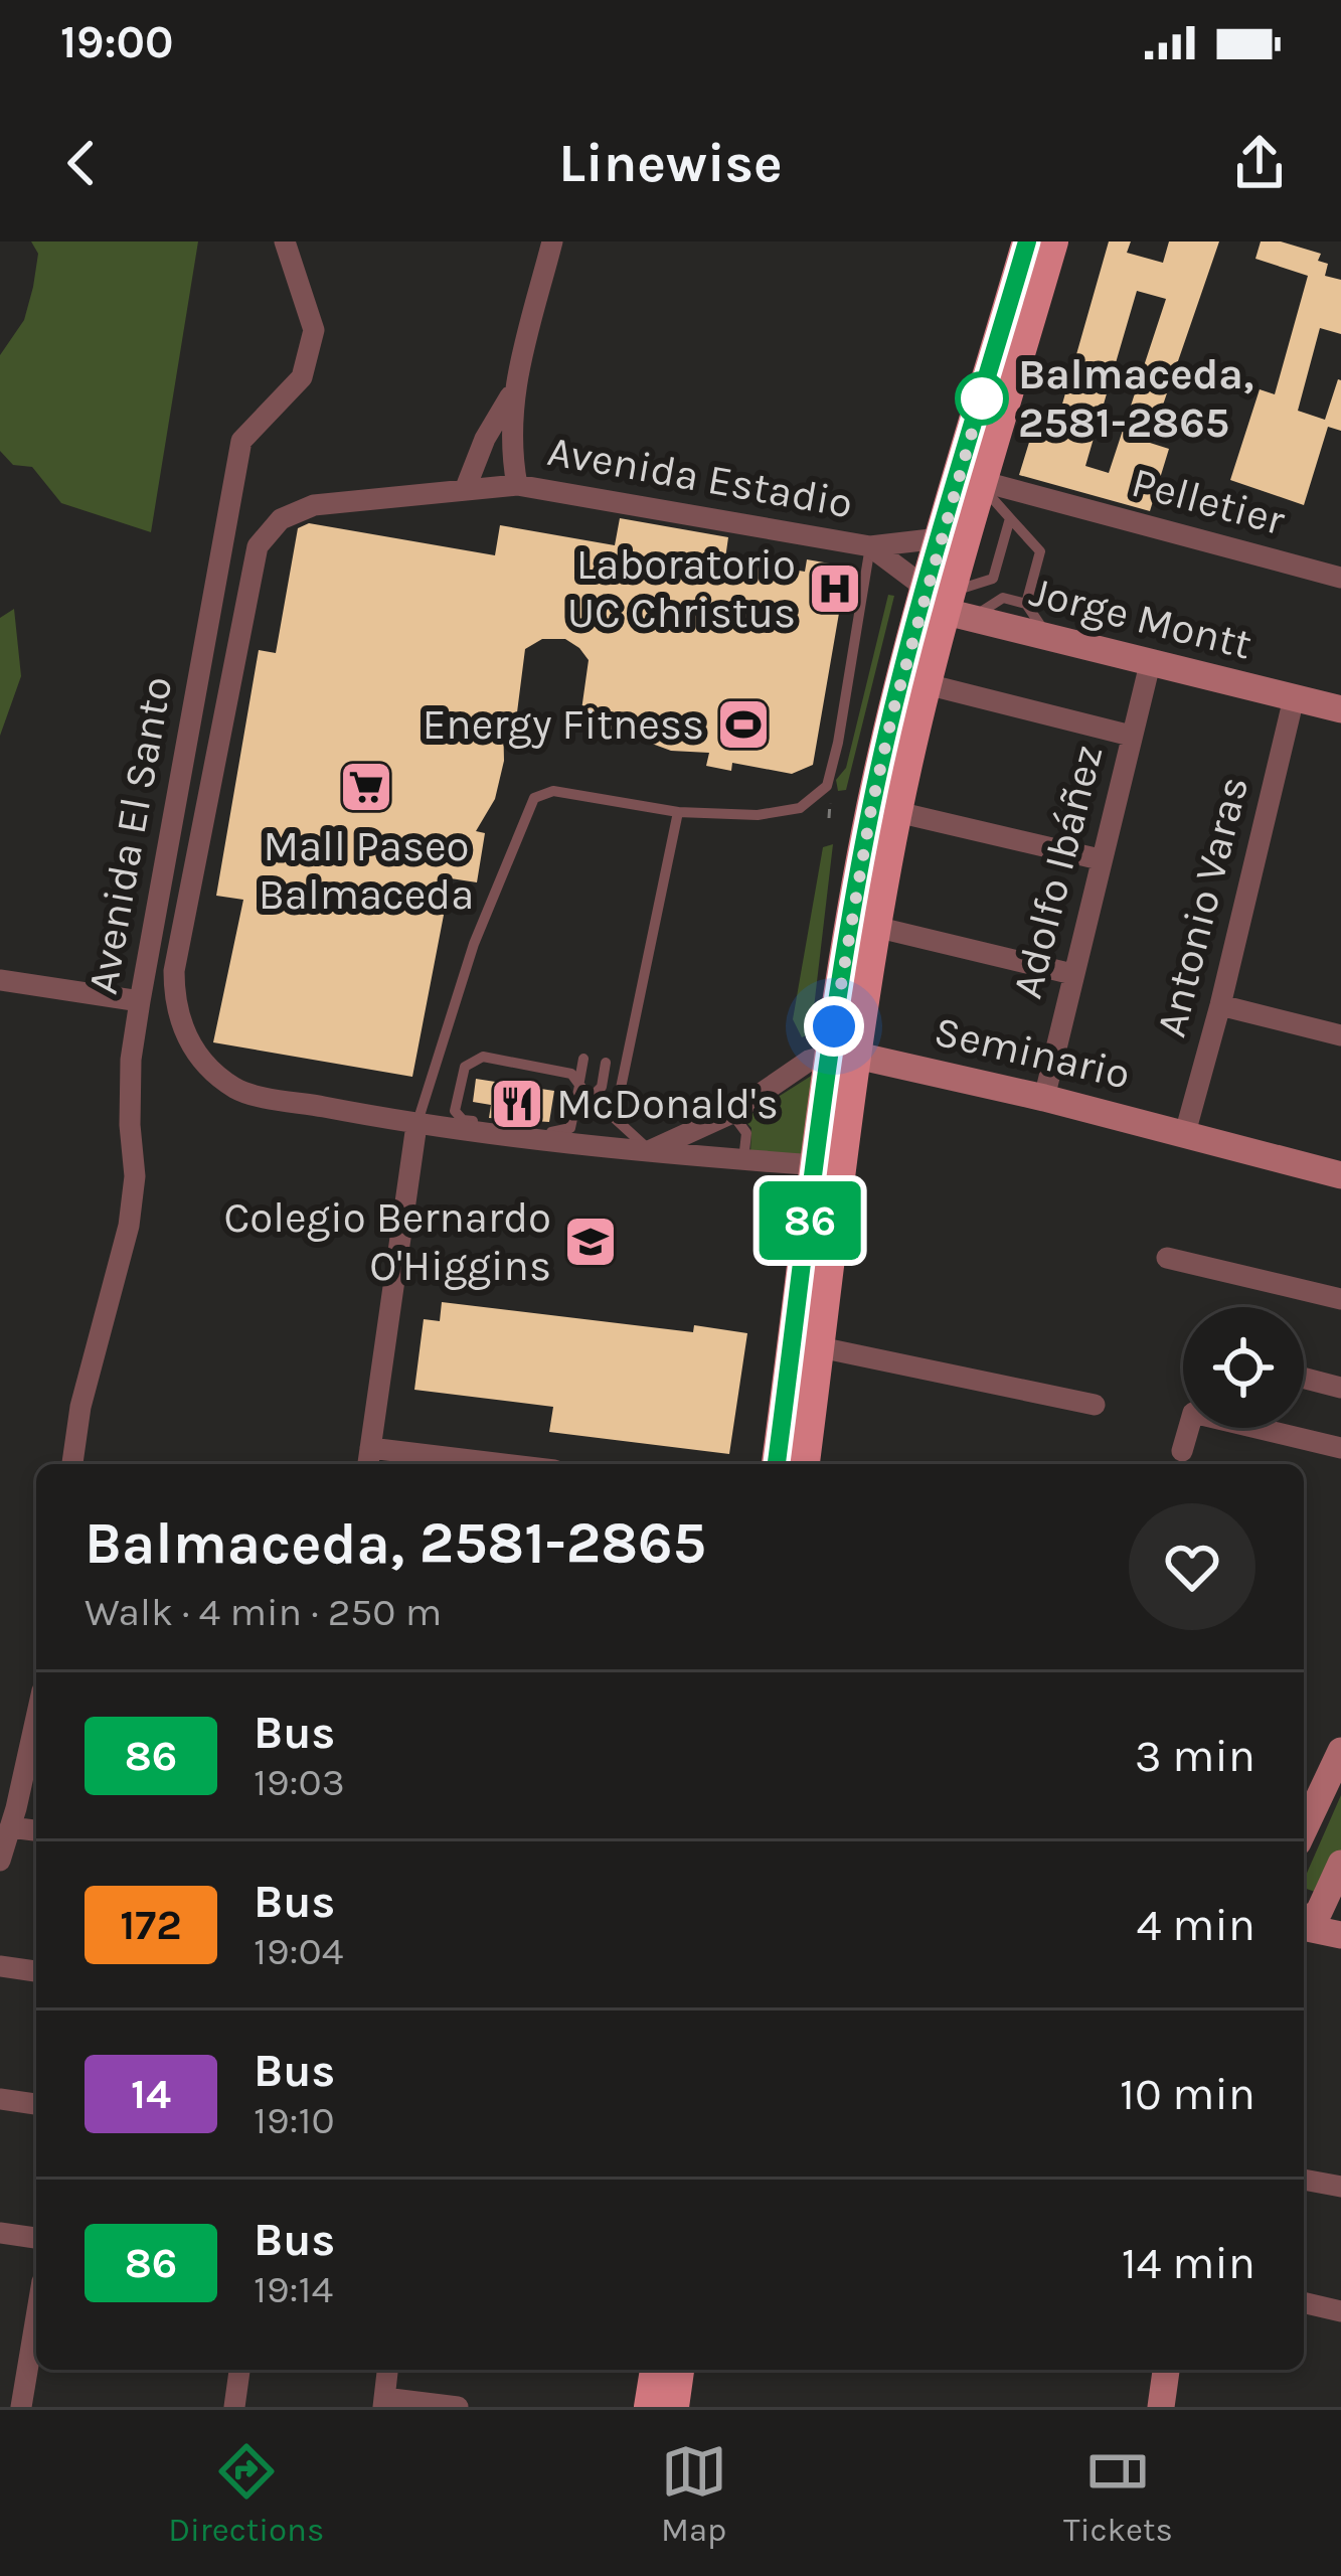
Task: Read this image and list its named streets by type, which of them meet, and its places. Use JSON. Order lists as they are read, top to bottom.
{
  "streets": {
    "street": [
      "Avenida Estadio",
      "Pelletier",
      "Jorge Montt",
      "Avenida El Santo",
      "Adolfo Ibáñez",
      "Antonio Varas",
      "Seminario"
    ]
  },
  "crossings": [
    ["Avenida Estadio", "Jorge Montt"],
    ["Jorge Montt", "Adolfo Ibáñez"],
    ["Jorge Montt", "Antonio Varas"],
    ["Adolfo Ibáñez", "Seminario"],
    ["Antonio Varas", "Seminario"]
  ],
  "places": {
    "other": ["Balmaceda, 2581-2865"],
    "hospital": ["Laboratorio UC Christus"],
    "sports": ["Energy Fitness"],
    "supermarket": ["Mall Paseo Balmaceda"],
    "restaurant": ["McDonald's"],
    "school or university": ["Colegio Bernardo O'Higgins"]
  },
  "lines": ["bus line 86"],
  "page": {
    "status": "19:00",
    "header": "Linewise",
    "on_map": "86",
    "heading": ["Balmaceda, 2581-2865", "Walk · 4 min · 250 m"],
    "list": [
      {
        "mark": "86",
        "name": "Bus",
        "note": "19:03",
        "value": "3 min"
      },
      {
        "mark": "172",
        "name": "Bus",
        "note": "19:04",
        "value": "4 min"
      },
      {
        "mark": "14",
        "name": "Bus",
        "note": "19:10",
        "value": "10 min"
      },
      {
        "mark": "86",
        "name": "Bus",
        "note": "19:14",
        "value": "14 min"
      }
    ],
    "tabs": ["Directions", "Map", "Tickets"]
  }
}
